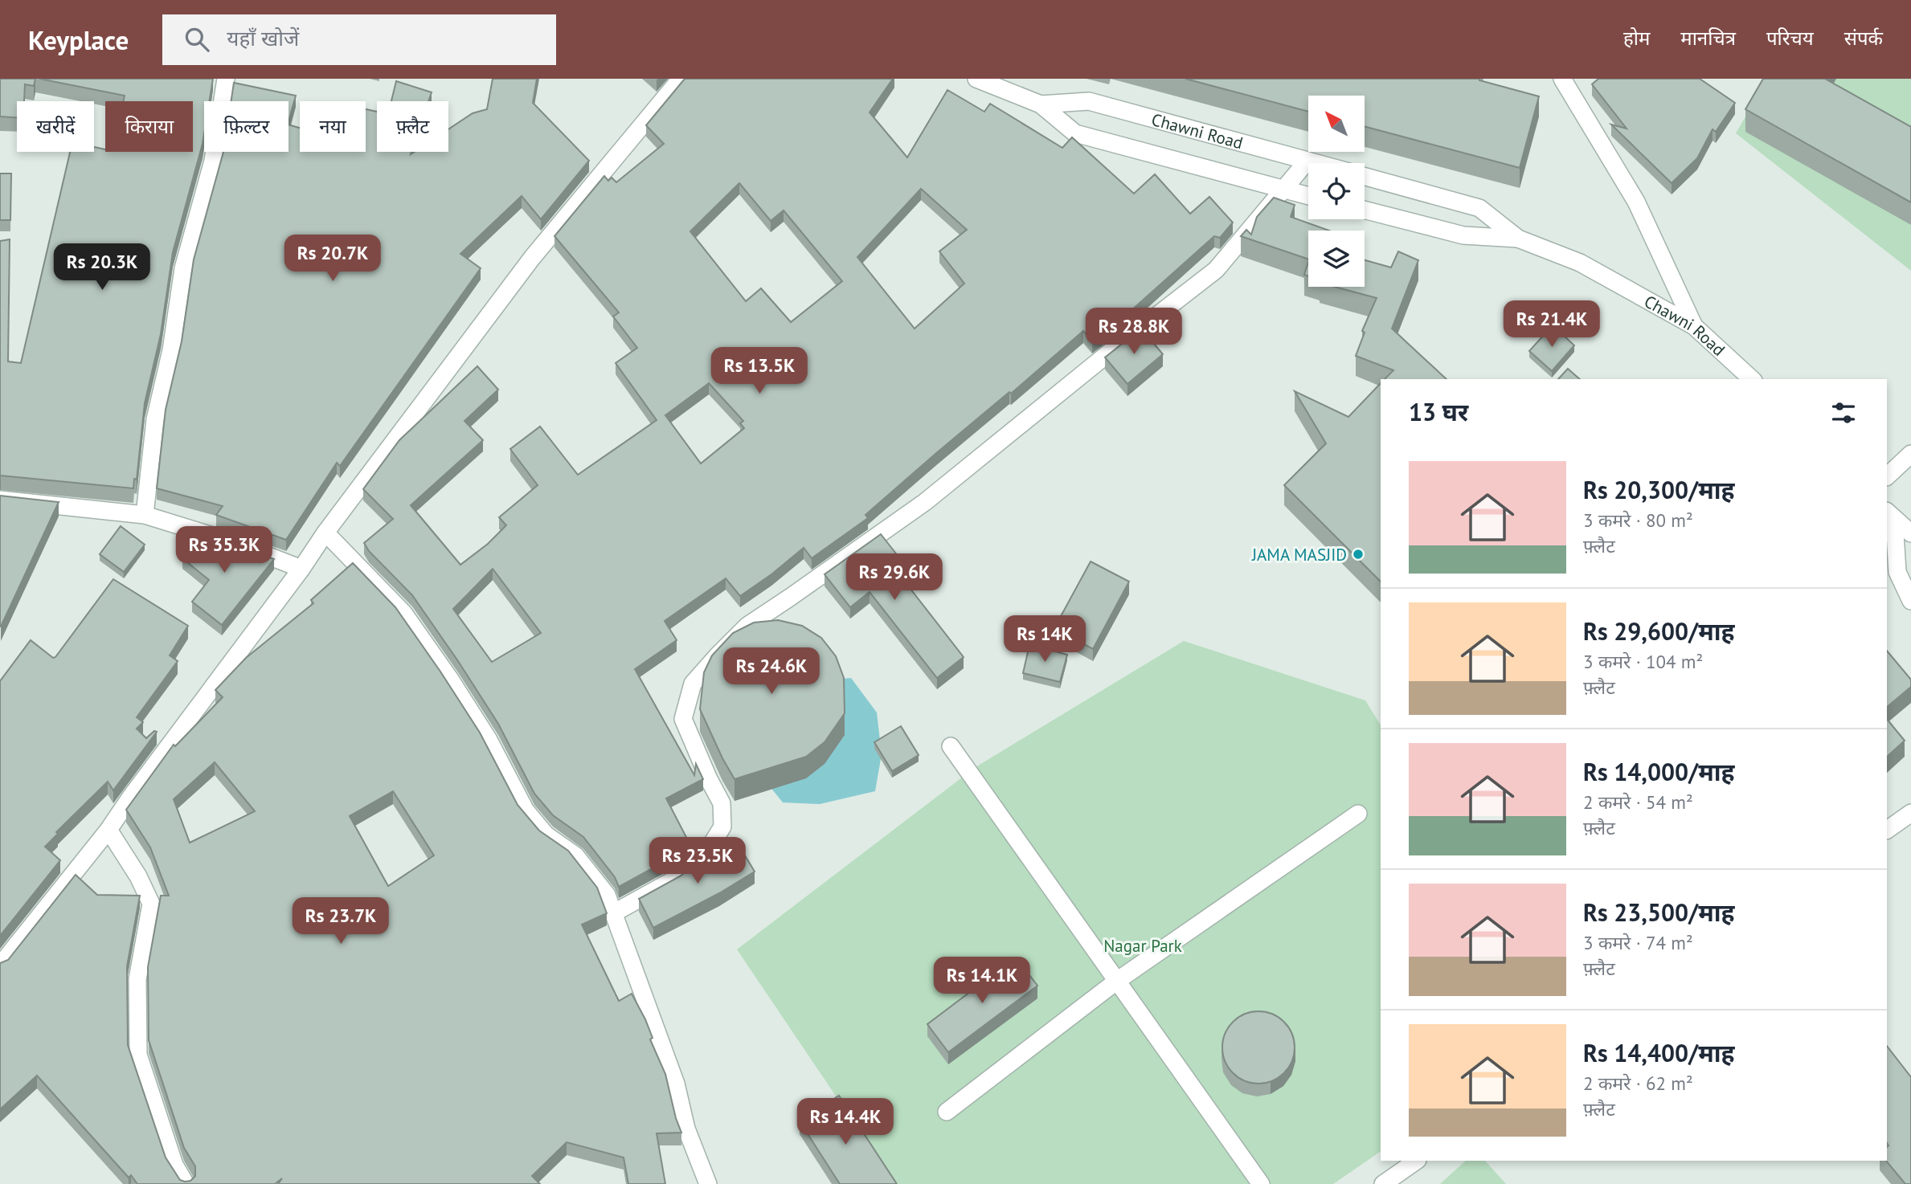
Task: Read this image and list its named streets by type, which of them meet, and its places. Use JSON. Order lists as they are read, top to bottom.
{
  "streets": {
    "street": ["Chawni Road"]
  },
  "parks": ["Nagar Park"],
  "places": ["JAMA MASJID"],
  "north": "top left",
  "page": {
    "header": "Keyplace",
    "search": "यहाँ खोजें",
    "nav": [
      "होम",
      "मानचित्र",
      "परिचय",
      "संपर्क"
    ],
    "chip": [
      "खरीदें",
      "किराया",
      "फ़िल्टर",
      "नया",
      "फ़्लैट"
    ],
    "price": [
      "Rs 20.7K",
      "Rs 20.3K",
      "Rs 21.4K",
      "Rs 28.8K",
      "Rs 13.5K",
      "Rs 35.3K",
      "Rs 29.6K",
      "Rs 14K",
      "Rs 24.6K",
      "Rs 23.5K",
      "Rs 23.7K",
      "Rs 14.1K",
      "Rs 14.4K"
    ],
    "heading": "13 घर",
    "list": [
      {
        "name": "Rs 20,300/माह",
        "note": "3 कमरे · 80 m² · फ़्लैट"
      },
      {
        "name": "Rs 29,600/माह",
        "note": "3 कमरे · 104 m² · फ़्लैट"
      },
      {
        "name": "Rs 14,000/माह",
        "note": "2 कमरे · 54 m² · फ़्लैट"
      },
      {
        "name": "Rs 23,500/माह",
        "note": "3 कमरे · 74 m² · फ़्लैट"
      },
      {
        "name": "Rs 14,400/माह",
        "note": "2 कमरे · 62 m² · फ़्लैट"
      }
    ]
  }
}
